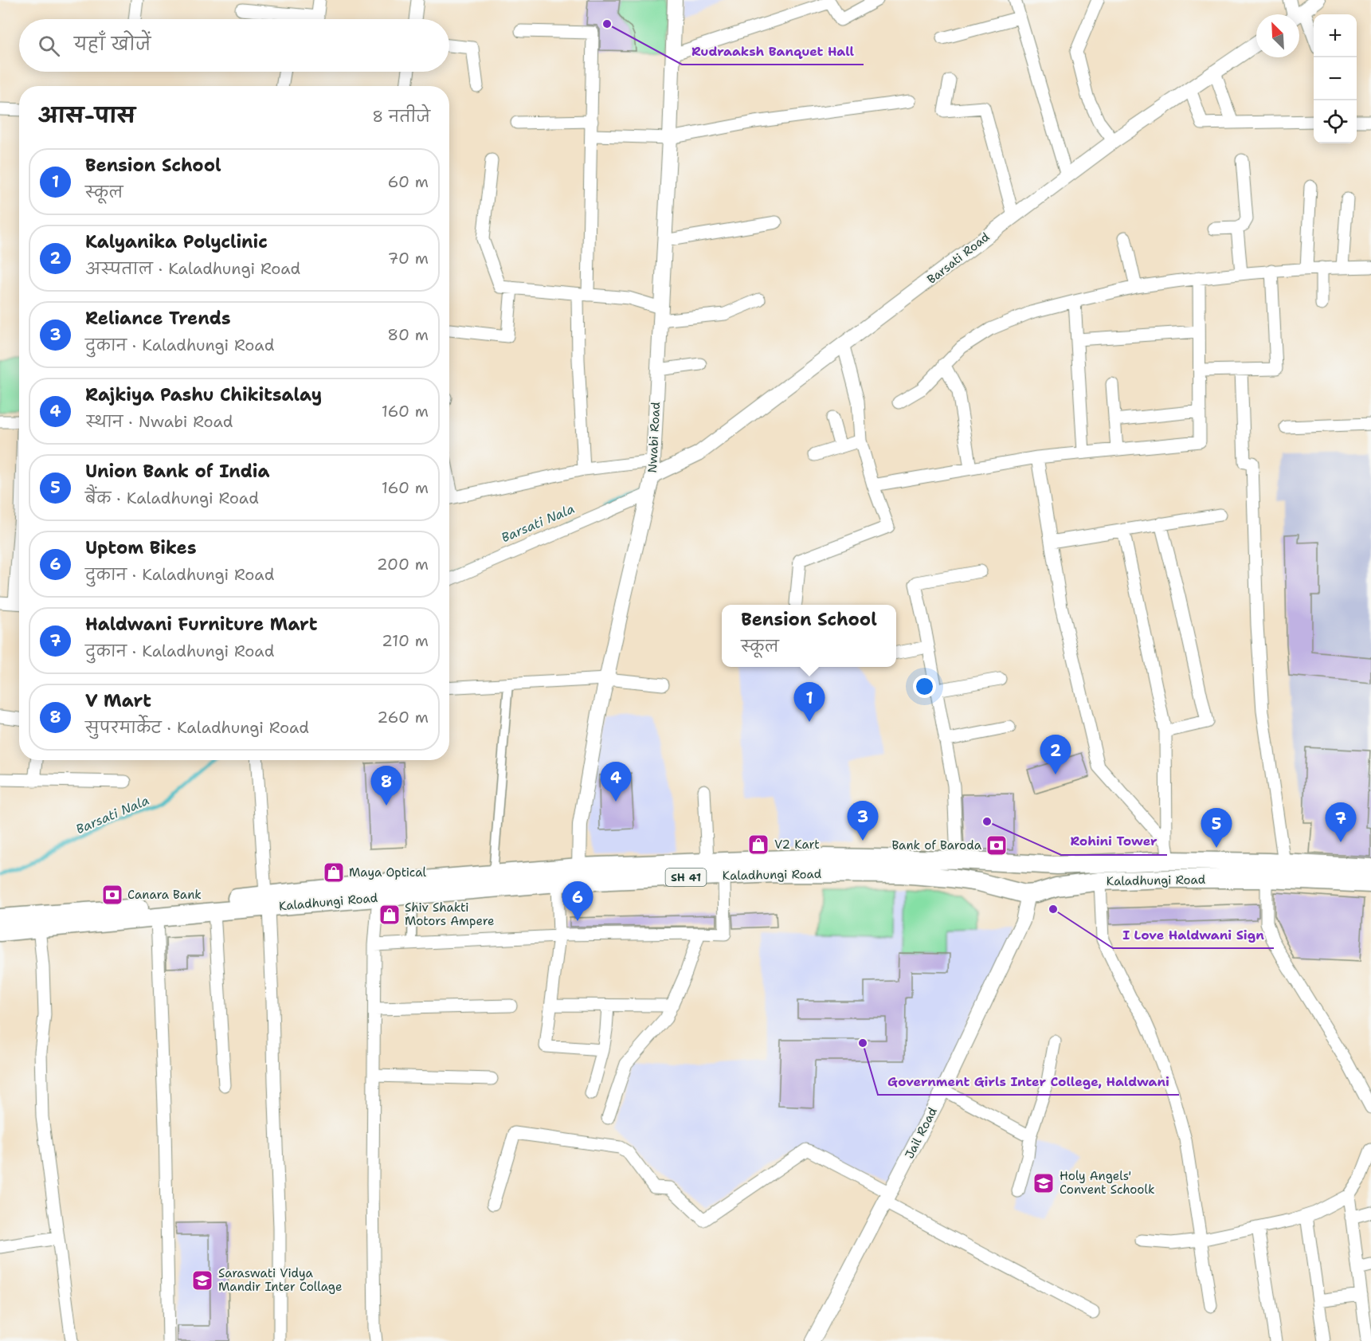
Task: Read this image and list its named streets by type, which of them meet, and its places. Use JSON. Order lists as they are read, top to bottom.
{
  "streets": {
    "main road": ["Kaladhungi Road", "SH 41"],
    "street": ["Barsati Road", "Nwabi Road", "Jail Road"]
  },
  "crossings": [
    ["Barsati Road", "Nwabi Road"],
    ["Nwabi Road", "Kaladhungi Road"],
    ["Kaladhungi Road", "Jail Road"]
  ],
  "water": ["Barsati Nala"],
  "places": {
    "other": [
      "Rudraaksh Banquet Hall",
      "Rohini Tower",
      "I Love Haldwani Sign",
      "Government Girls Inter College, Haldwani"
    ],
    "shop": ["V2 Kart", "Maya Optical", "Shiv Shakti Motors Ampere"],
    "bank": ["Bank of Baroda", "Canara Bank"],
    "school or university": ["Holy Angels' Convent Schoolk", "Saraswati Vidya Mandir Inter Collage"]
  },
  "north": "top left",
  "page": {
    "map_buttons": ["+", "−"],
    "search": "यहाँ खोजें",
    "heading": ["आस-पास", "8 नतीजे"],
    "list": [
      {
        "mark": "1",
        "name": "Bension School",
        "note": "स्कूल",
        "value": "60 m"
      },
      {
        "mark": "2",
        "name": "Kalyanika Polyclinic",
        "note": "अस्पताल · Kaladhungi Road",
        "value": "70 m"
      },
      {
        "mark": "3",
        "name": "Reliance Trends",
        "note": "दुकान · Kaladhungi Road",
        "value": "80 m"
      },
      {
        "mark": "4",
        "name": "Rajkiya Pashu Chikitsalay",
        "note": "स्थान · Nwabi Road",
        "value": "160 m"
      },
      {
        "mark": "5",
        "name": "Union Bank of India",
        "note": "बैंक · Kaladhungi Road",
        "value": "160 m"
      },
      {
        "mark": "6",
        "name": "Uptom Bikes",
        "note": "दुकान · Kaladhungi Road",
        "value": "200 m"
      },
      {
        "mark": "7",
        "name": "Haldwani Furniture Mart",
        "note": "दुकान · Kaladhungi Road",
        "value": "210 m"
      },
      {
        "mark": "8",
        "name": "V Mart",
        "note": "सुपरमार्केट · Kaladhungi Road",
        "value": "260 m"
      }
    ],
    "popup": ["Bension School", "स्कूल"],
    "pins": [
      "1",
      "2",
      "4",
      "8",
      "3",
      "7",
      "5",
      "6"
    ]
  }
}
